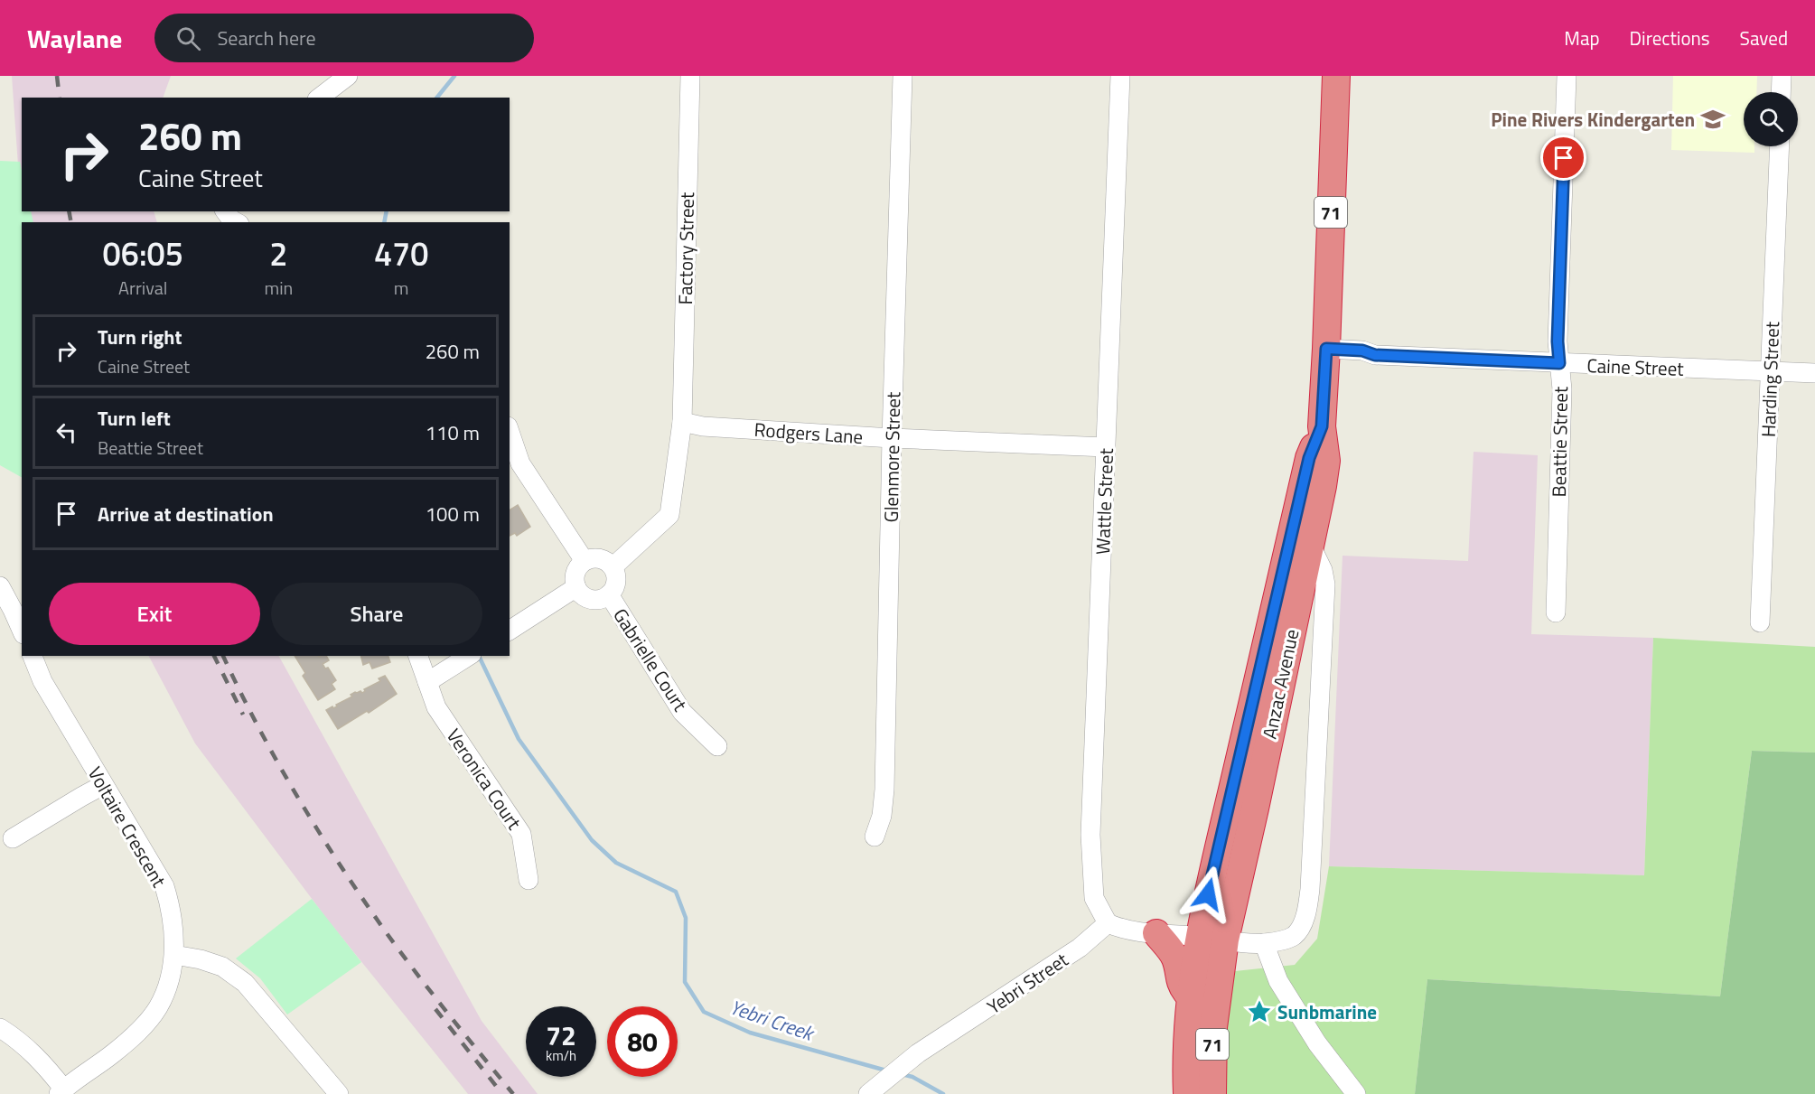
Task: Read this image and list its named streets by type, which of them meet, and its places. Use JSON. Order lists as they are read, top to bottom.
{
  "streets": {
    "highway": ["71", "Anzac Avenue"],
    "street": [
      "Factory Street",
      "Caine Street",
      "Harding Street",
      "Rodgers Lane",
      "Beattie Street",
      "Glenmore Street",
      "Wattle Street",
      "Gabrielle Court",
      "Veronica Court",
      "Voltaire Crescent",
      "Yebri Street"
    ]
  },
  "crossings": [
    ["Factory Street", "Rodgers Lane"],
    ["Caine Street", "Harding Street"],
    ["Caine Street", "Beattie Street"],
    ["Caine Street", "Anzac Avenue"],
    ["Rodgers Lane", "Glenmore Street"],
    ["Rodgers Lane", "Wattle Street"],
    ["Wattle Street", "Yebri Street"]
  ],
  "water": ["Yebri Creek"],
  "places": {
    "school or university": ["Pine Rivers Kindergarten"],
    "place": ["Sunbmarine"]
  },
  "page": {
    "header": "Waylane",
    "search": "Search here",
    "nav": ["Map", "Directions", "Saved"],
    "turn": ["260 m", "Caine Street"],
    "eta": [
      "06:05",
      "Arrival",
      "2",
      "min",
      "470",
      "m"
    ],
    "list": [
      {
        "name": "Turn right",
        "note": "Caine Street",
        "value": "260 m"
      },
      {
        "name": "Turn left",
        "note": "Beattie Street",
        "value": "110 m"
      },
      {
        "name": "Arrive at destination",
        "value": "100 m"
      }
    ],
    "buttons": ["Exit", "Share"],
    "speed": "72 km/h",
    "limit": "80"
  }
}
